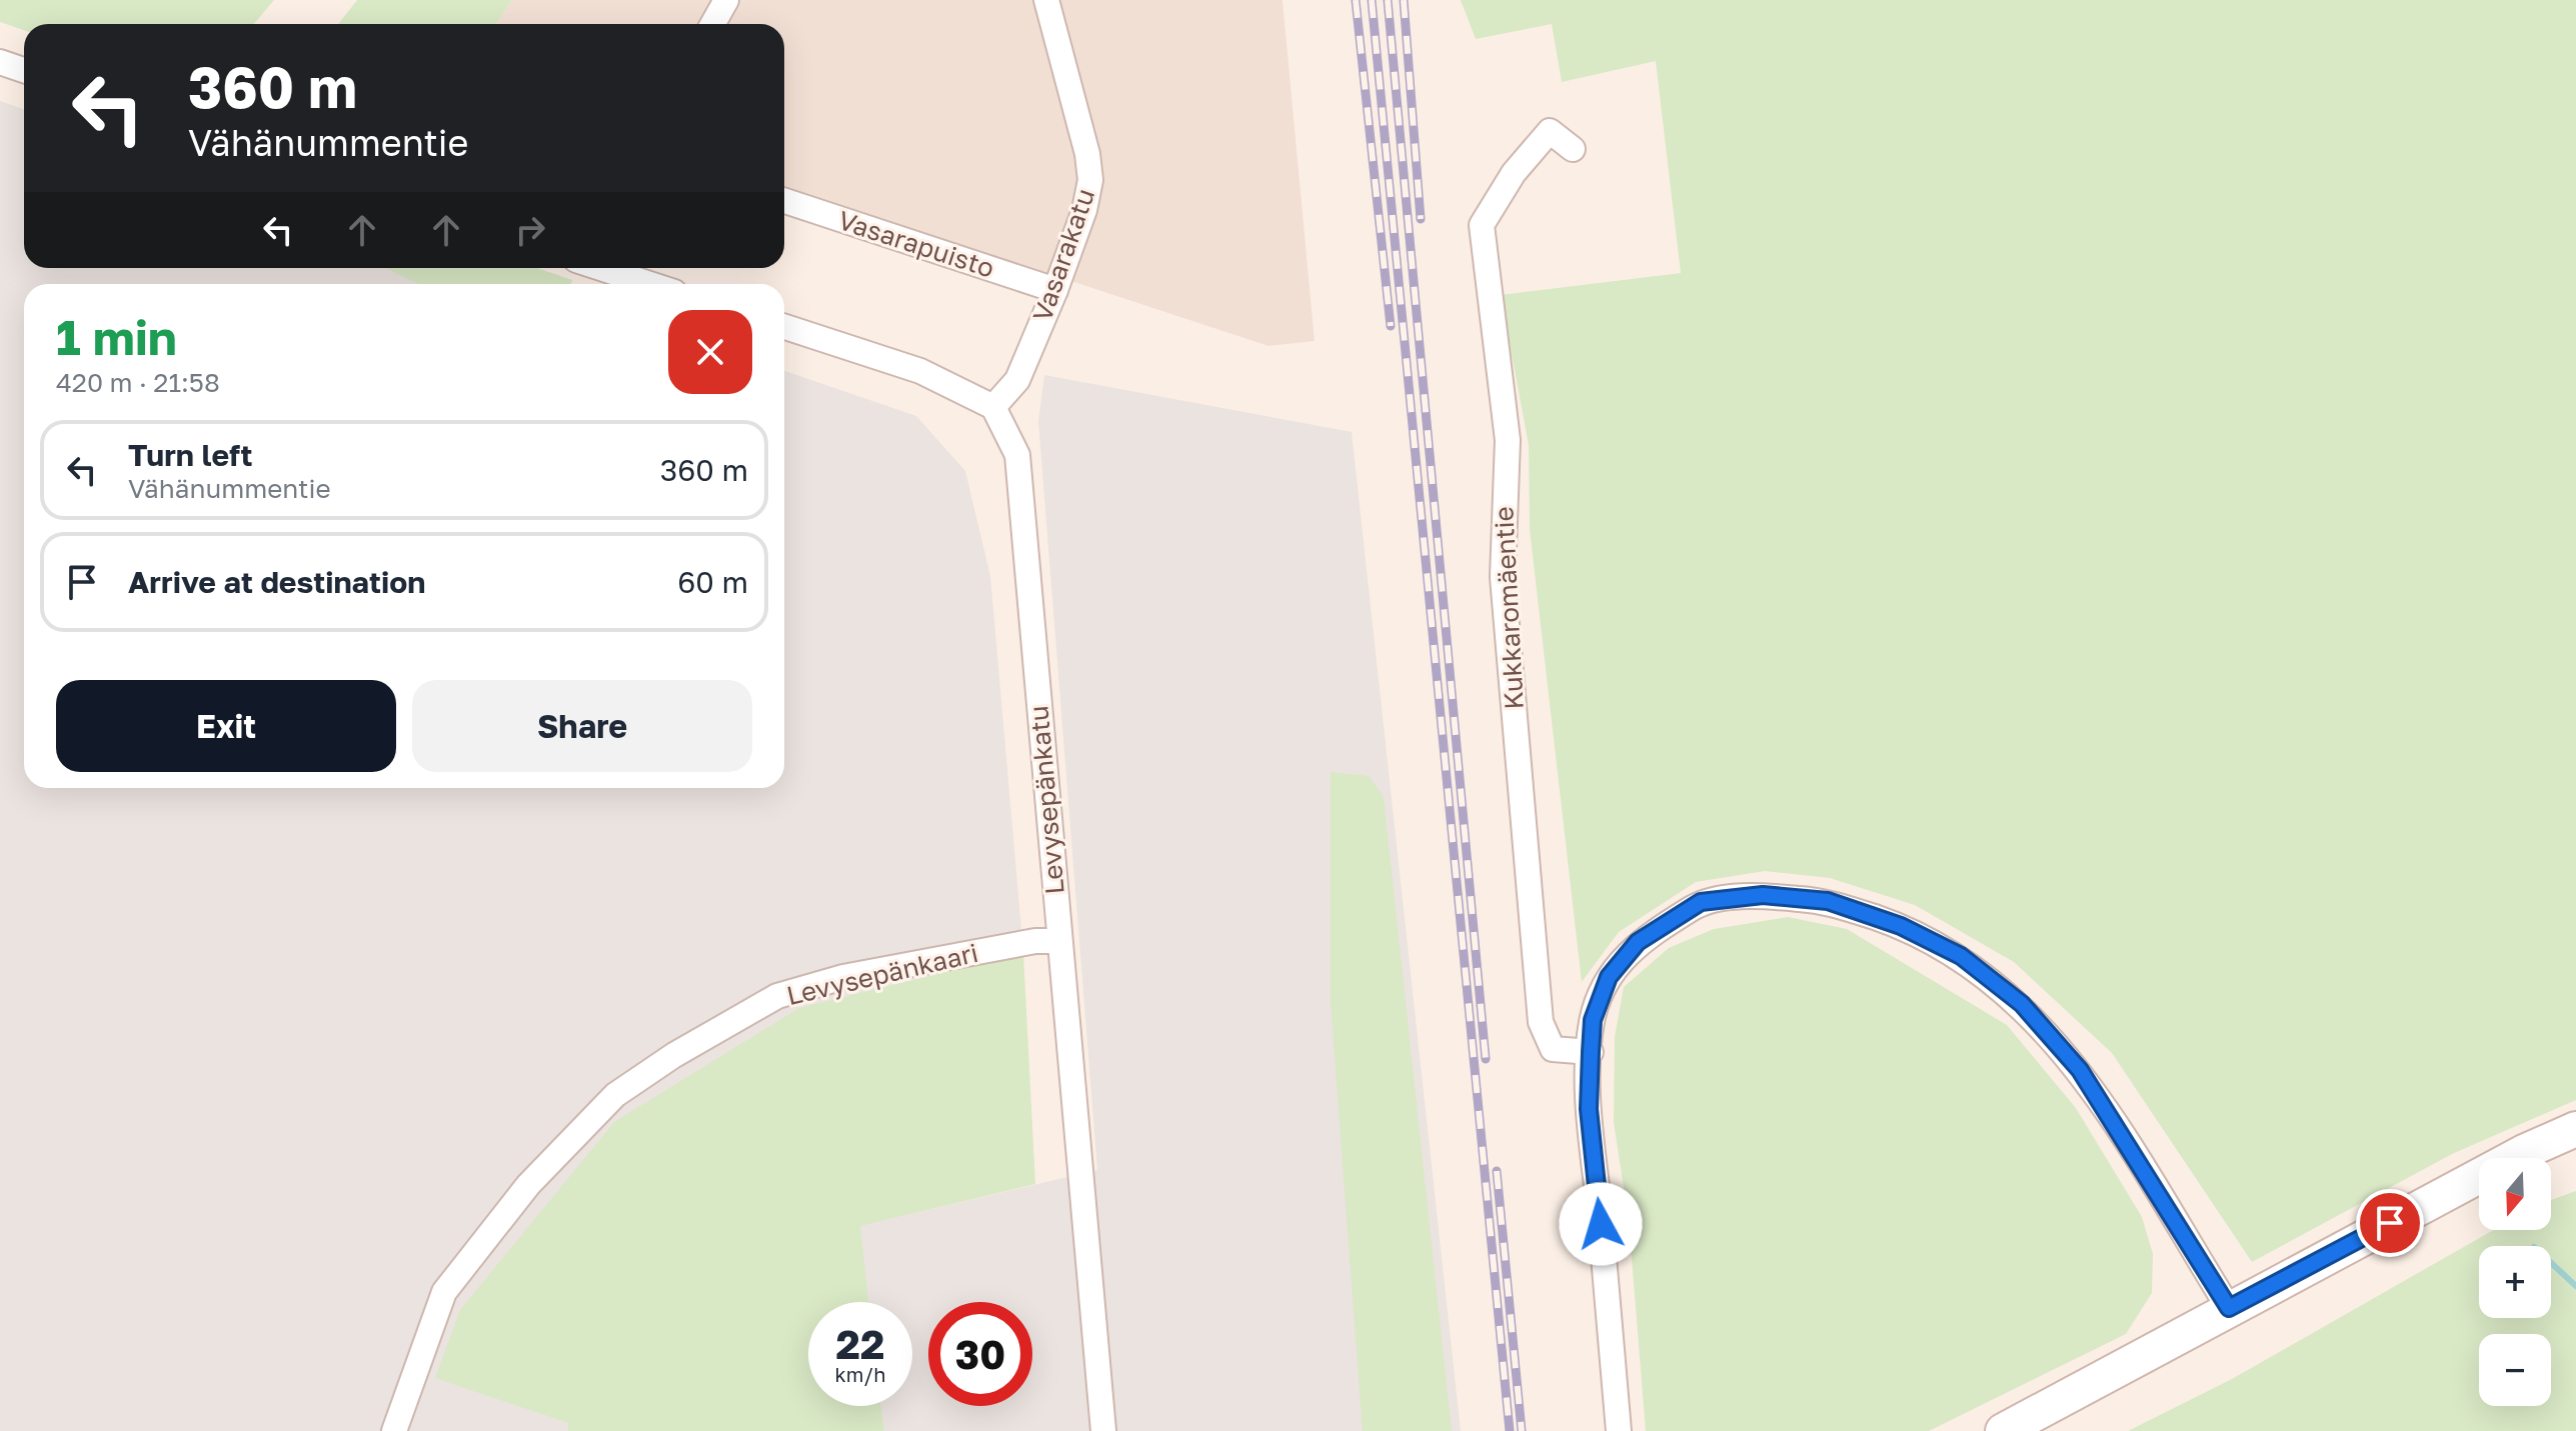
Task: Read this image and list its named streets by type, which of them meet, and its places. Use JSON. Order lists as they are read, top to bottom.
{
  "streets": {
    "street": [
      "Vasarapuisto",
      "Vasarakatu",
      "Kukkaromäentie",
      "Levysepänkatu",
      "Levysepänkaari"
    ]
  },
  "crossings": [
    ["Vasarapuisto", "Vasarakatu"],
    ["Vasarakatu", "Levysepänkatu"],
    ["Levysepänkatu", "Levysepänkaari"]
  ],
  "north": "bottom",
  "page": {
    "turn": ["360 m", "Vähänummentie"],
    "heading": ["1 min", "420 m · 21:58"],
    "list": [
      {
        "name": "Turn left",
        "note": "Vähänummentie",
        "value": "360 m"
      },
      {
        "name": "Arrive at destination",
        "value": "60 m"
      }
    ],
    "buttons": ["Exit", "Share"],
    "map_buttons": ["+", "−"],
    "speed": "22 km/h",
    "limit": "30"
  }
}
